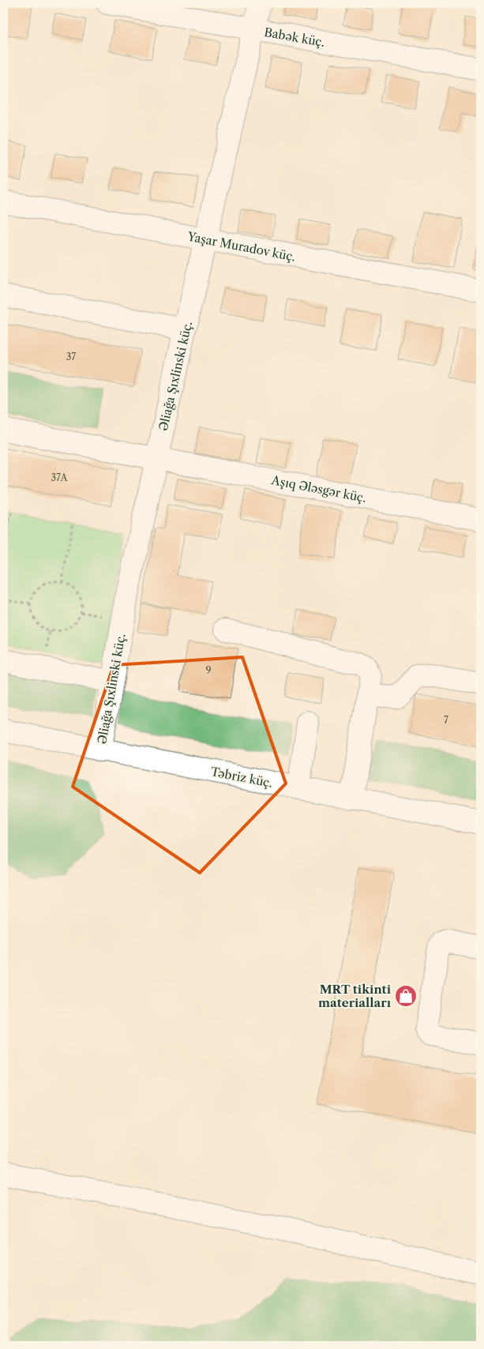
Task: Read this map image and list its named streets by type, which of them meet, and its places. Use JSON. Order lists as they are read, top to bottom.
{
  "streets": {
    "street": [
      "Babək küç.",
      "Yaşar Muradov küç.",
      "Əliağa Şıxlinski küç.",
      "Aşıq Ələsgər küç.",
      "Təbriz küç."
    ]
  },
  "crossings": [
    ["Babək küç.", "Əliağa Şıxlinski küç."],
    ["Yaşar Muradov küç.", "Əliağa Şıxlinski küç."],
    ["Əliağa Şıxlinski küç.", "Aşıq Ələsgər küç."],
    ["Əliağa Şıxlinski küç.", "Təbriz küç."]
  ],
  "places": {
    "shop": ["MRT tikinti materialları"]
  },
  "house_numbers": [
    "37",
    "37A",
    "9",
    "7"
  ]
}
